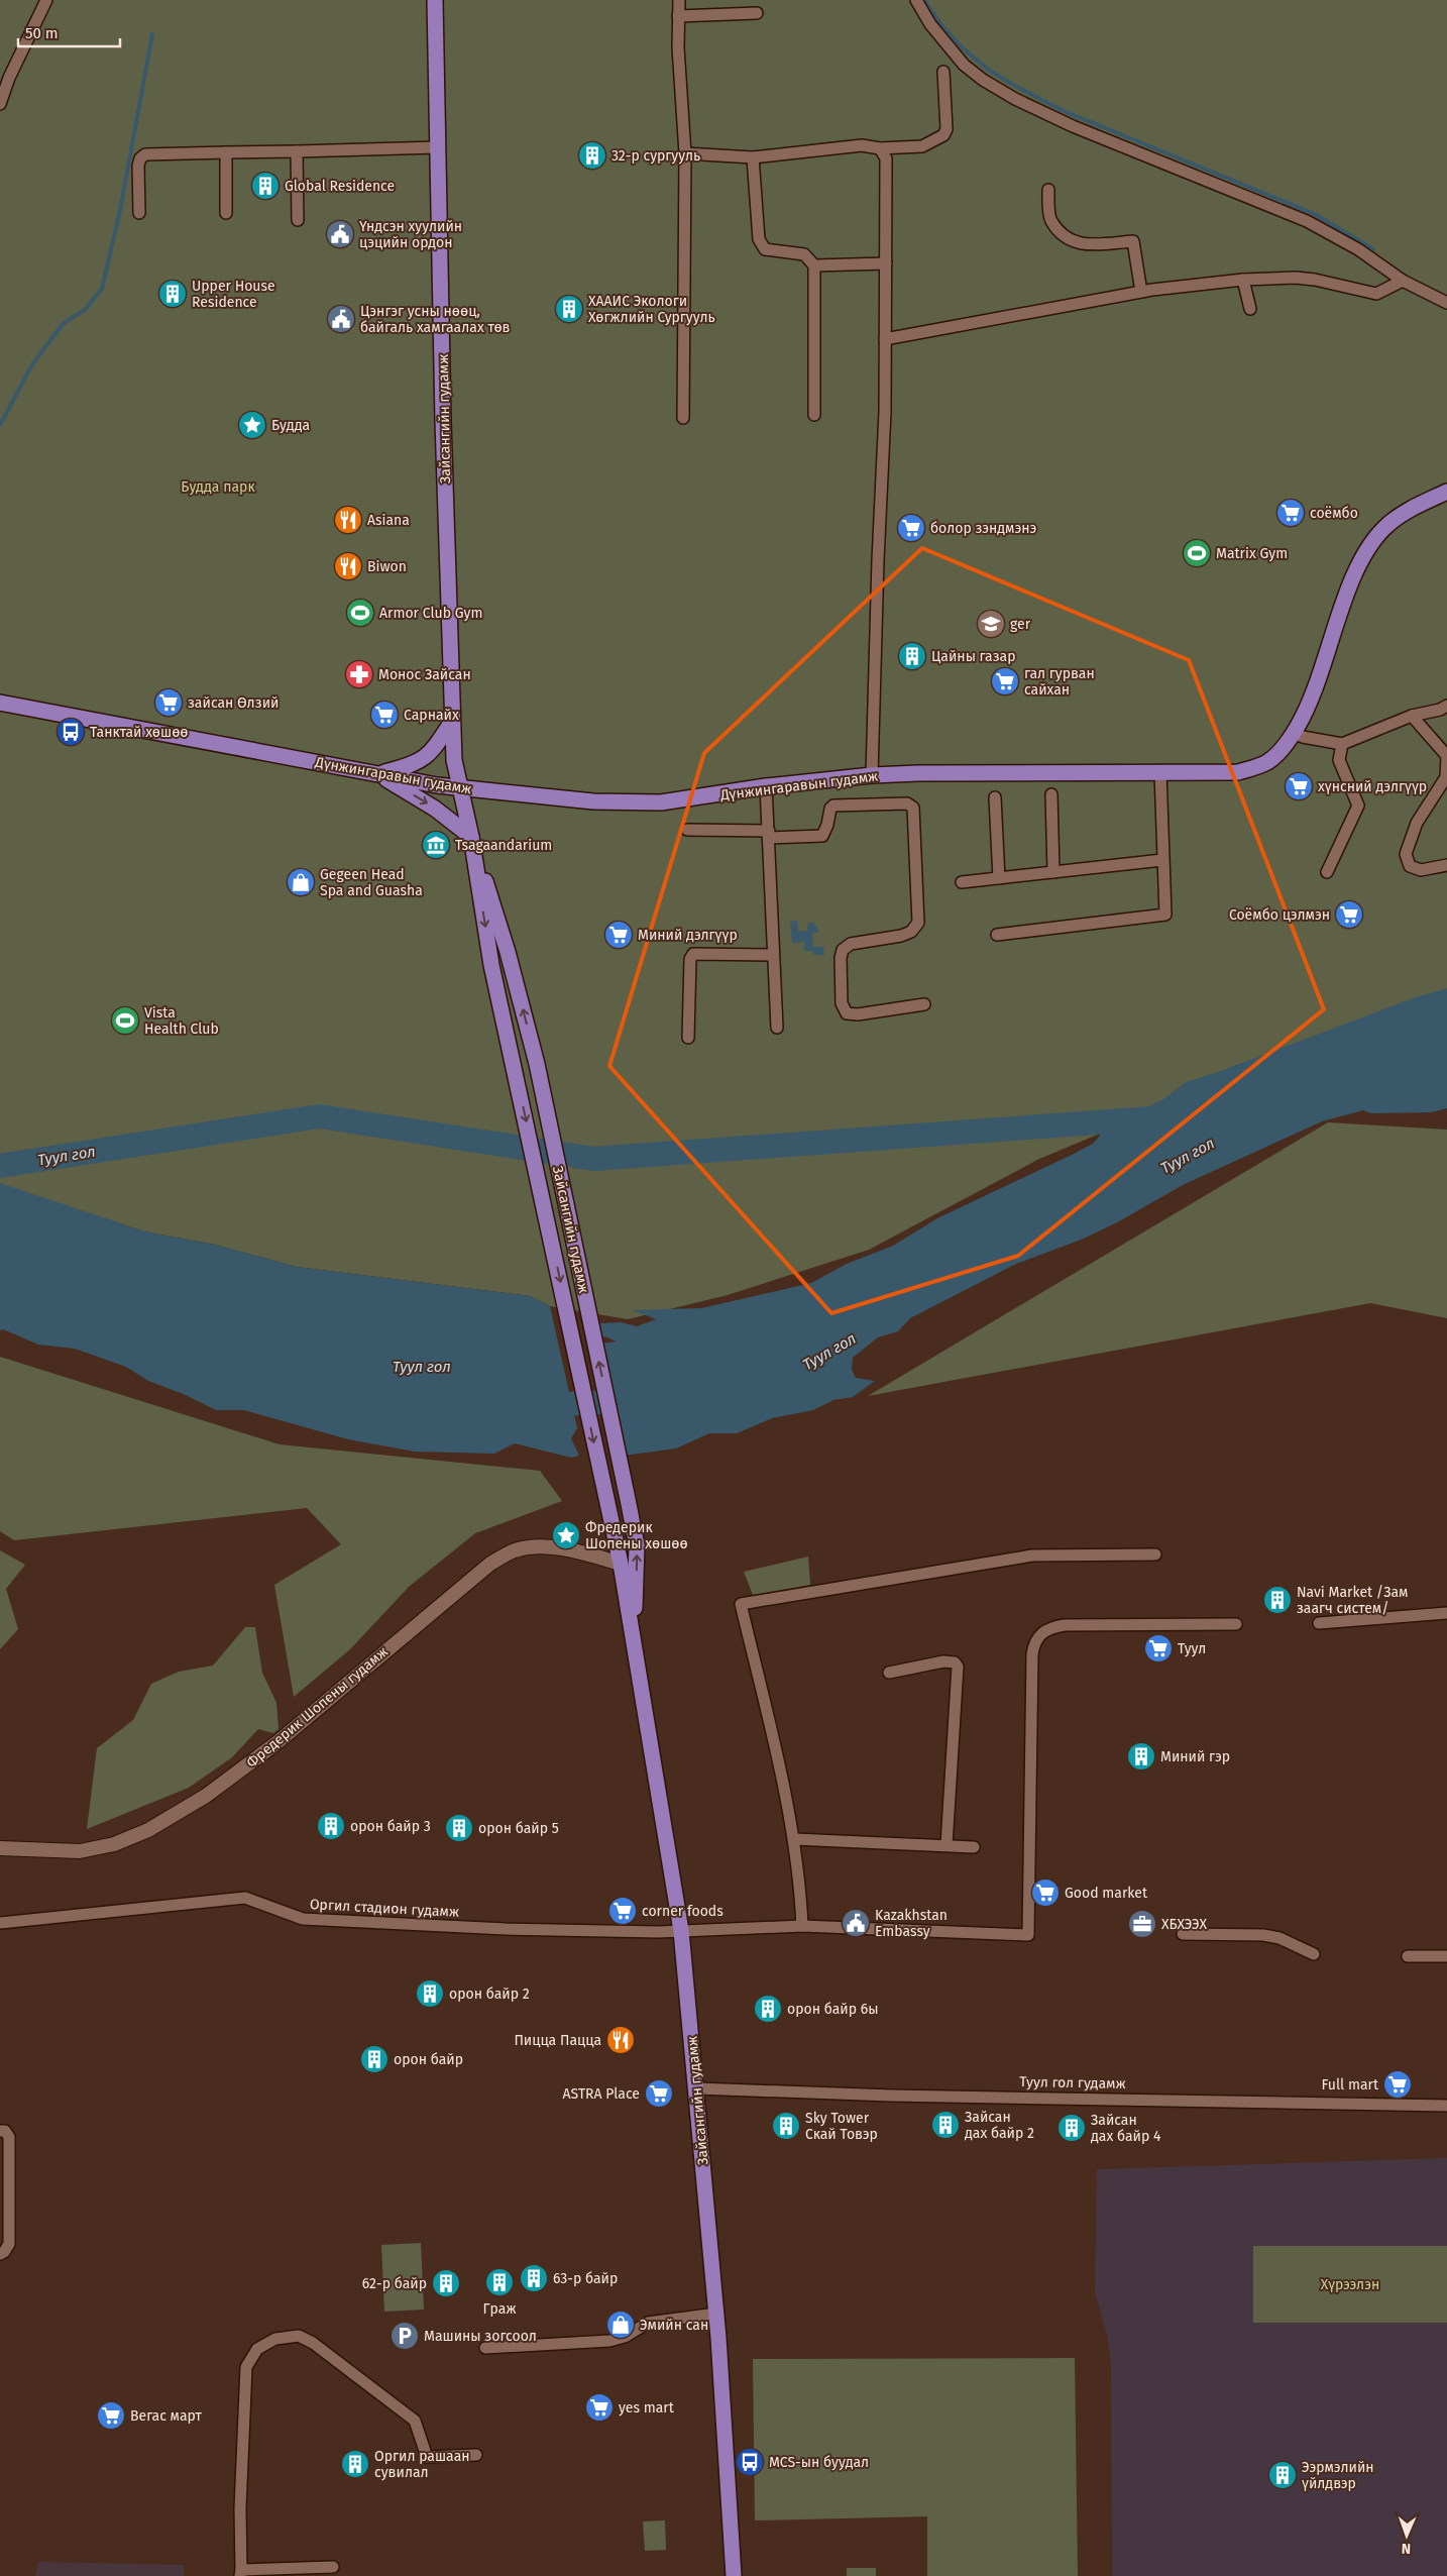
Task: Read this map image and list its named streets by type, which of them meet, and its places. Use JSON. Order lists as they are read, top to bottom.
{
  "streets": {
    "main road": ["Зайсангийн гудамж", "Дүнжингаравын гудамж"],
    "street": ["Фредерик Шопены гудамж", "Оргил стадион гудамж", "Туул гол гудамж"]
  },
  "crossings": [
    ["Зайсангийн гудамж", "Дүнжингаравын гудамж"],
    ["Зайсангийн гудамж", "Фредерик Шопены гудамж"],
    ["Зайсангийн гудамж", "Оргил стадион гудамж"],
    ["Зайсангийн гудамж", "Туул гол гудамж"]
  ],
  "water": ["Туул гол"],
  "parks": ["Будда парк", "Хүрээлэн"],
  "places": {
    "building": [
      "32-р сургууль",
      "Global Residence",
      "Upper House Residence",
      "ХААИС Экологи Хөгжлийн Сургууль",
      "Цайны газар",
      "Navi Market /Зам заагч систем/",
      "Миний гэр",
      "орон байр 3",
      "орон байр 5",
      "орон байр 2",
      "орон байр 6ы",
      "орон байр",
      "Зайсан дах байр 2",
      "Sky Tower Скай Товэр",
      "Зайсан дах байр 4",
      "63-р байр",
      "Граж",
      "62-р байр",
      "Оргил рашаан сувилал",
      "Ээрмэлийн үйлдвэр"
    ],
    "public building": ["Үндсэн хуулийн цэцийн ордон", "Цэнгэг усны нөөц, байгаль хамгаалах төв", "Kazakhstan Embassy"],
    "place": ["Будда", "Фредерик Шопены хөшөө"],
    "supermarket": [
      "соёмбо",
      "болор зэндмэнэ",
      "гал гурван сайхан",
      "зайсан Өлзий",
      "Сарнайх",
      "хүнсний дэлгүүр",
      "Соёмбо цэлмэн",
      "Миний дэлгүүр",
      "Туул",
      "Good market",
      "corner foods",
      "Full mart",
      "ASTRA Place",
      "yes mart",
      "Вегас март"
    ],
    "restaurant": ["Asiana", "Biwon", "Пицца Пацца"],
    "sports": ["Matrix Gym", "Armor Club Gym", "Vista Health Club"],
    "school or university": ["ger"],
    "pharmacy": ["Монос Зайсан"],
    "bus stop": ["Танктай хөшөө", "MCS-ын буудал"],
    "museum": ["Tsagaandarium"],
    "shop": ["Gegeen Head Spa and Guasha", "Эмийн сан"],
    "office": ["ХБХЭЭХ"],
    "parking": ["Машины зогсоол"]
  },
  "scale_bar": "50 m",
  "north": "bottom"
}
